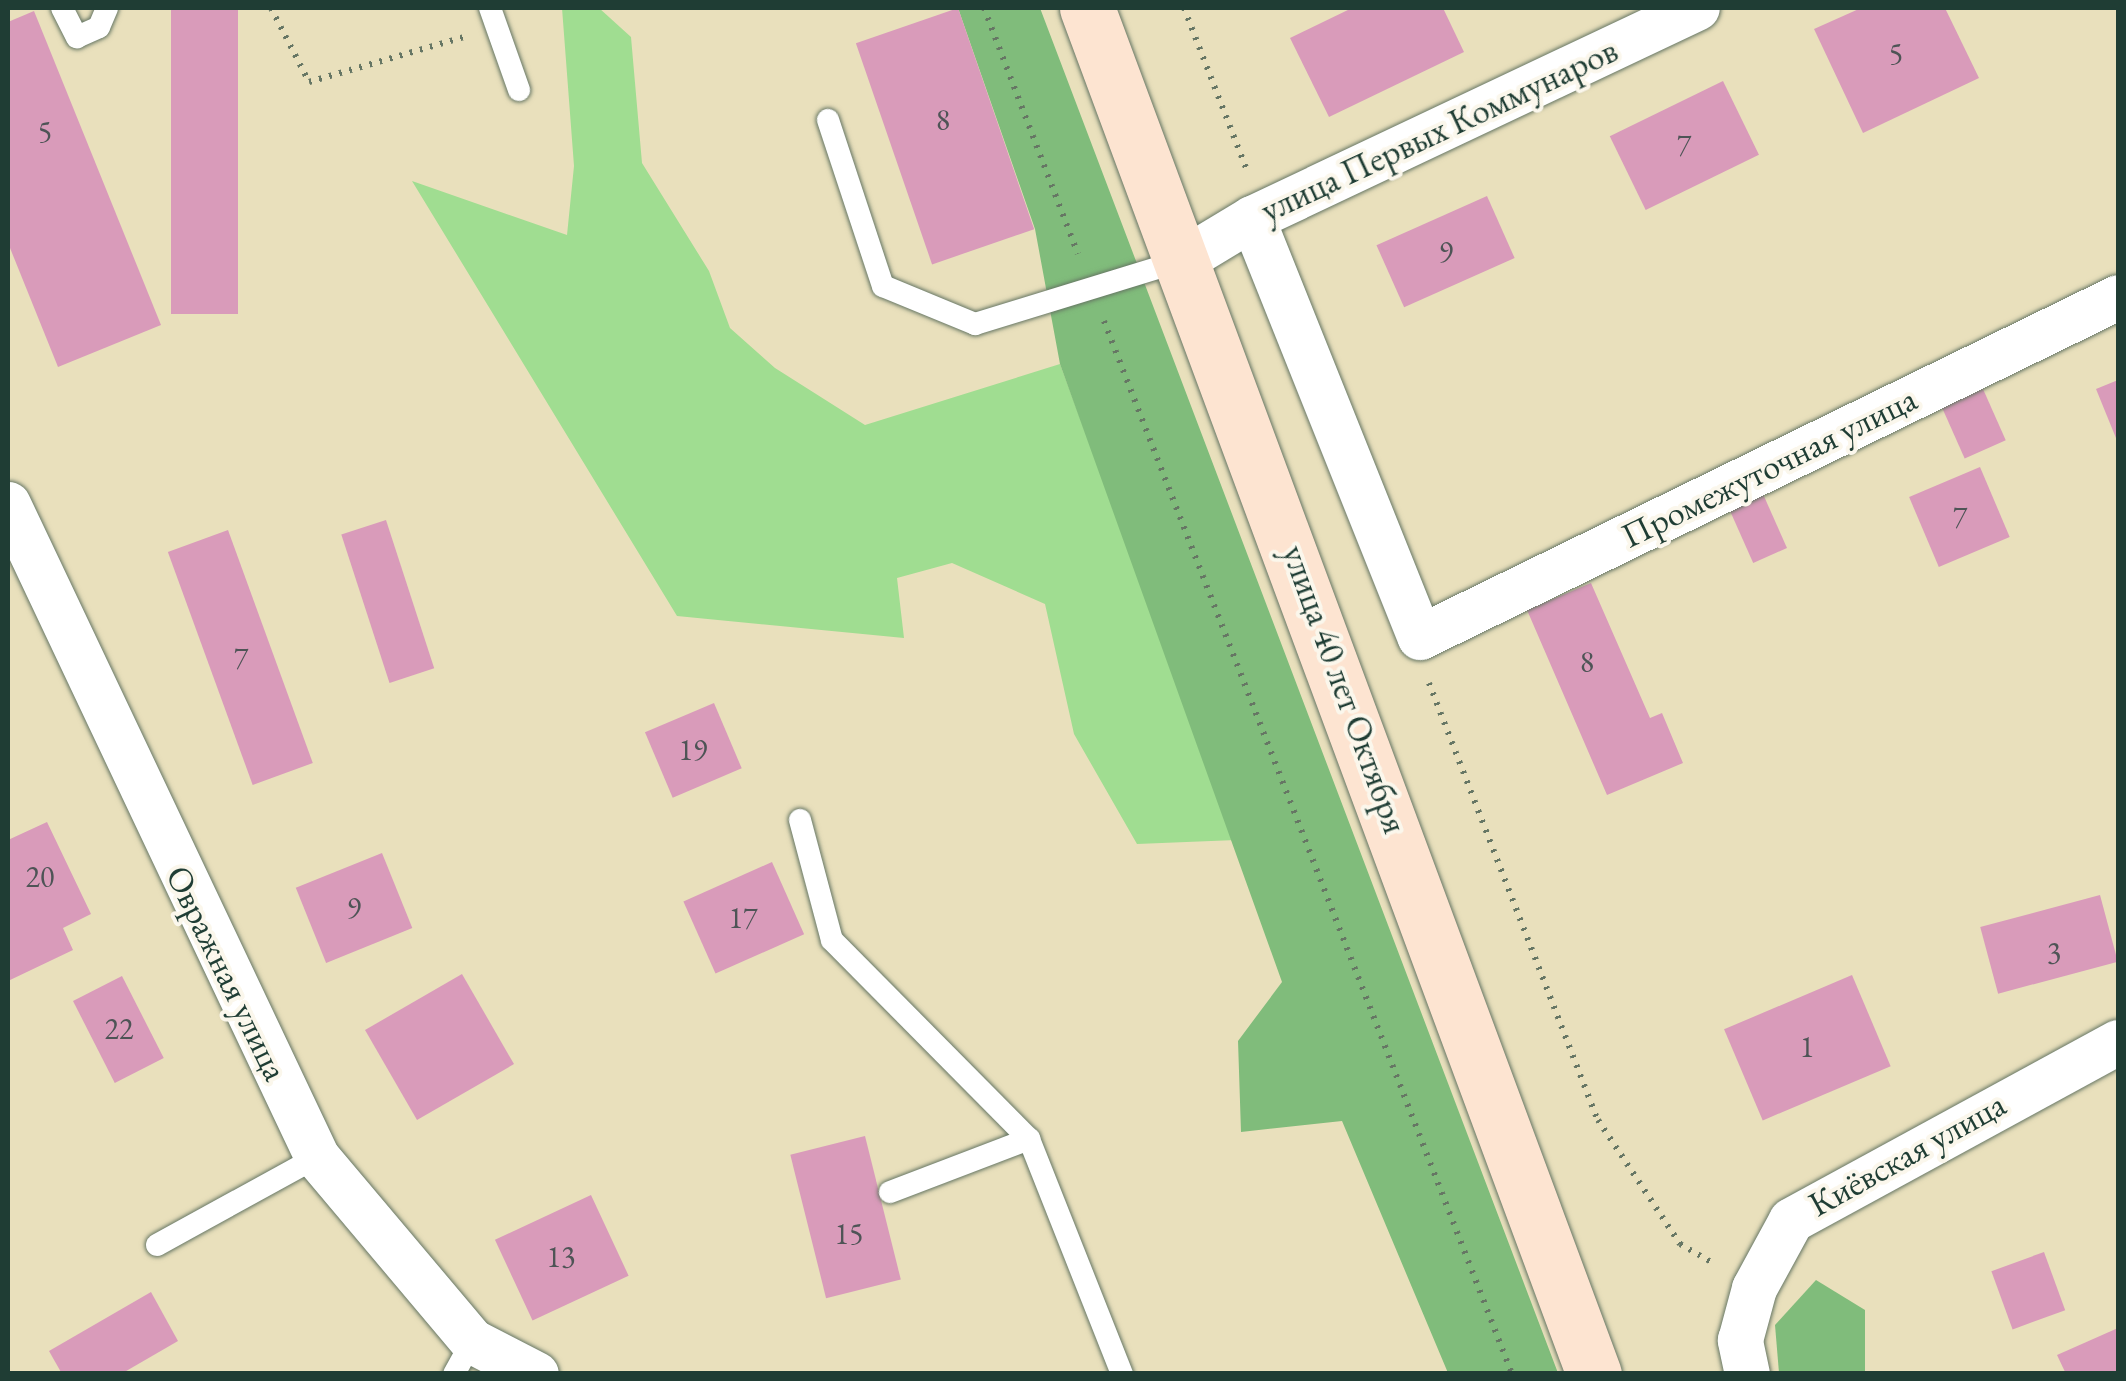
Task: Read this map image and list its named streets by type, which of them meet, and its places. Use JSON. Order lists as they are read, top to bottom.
{
  "streets": {
    "main road": ["улица 40 лет Октября"],
    "street": [
      "улица Первых Коммунаров",
      "Промежуточная улица",
      "Овражная улица",
      "Киёвская улица"
    ]
  },
  "crossings": [
    ["улица Первых Коммунаров", "улица 40 лет Октября"]
  ],
  "house_numbers": [
    "5",
    "8",
    "5",
    "7",
    "9",
    "7",
    "7",
    "8",
    "19",
    "20",
    "9",
    "17",
    "3",
    "22",
    "1",
    "15",
    "13"
  ]
}
